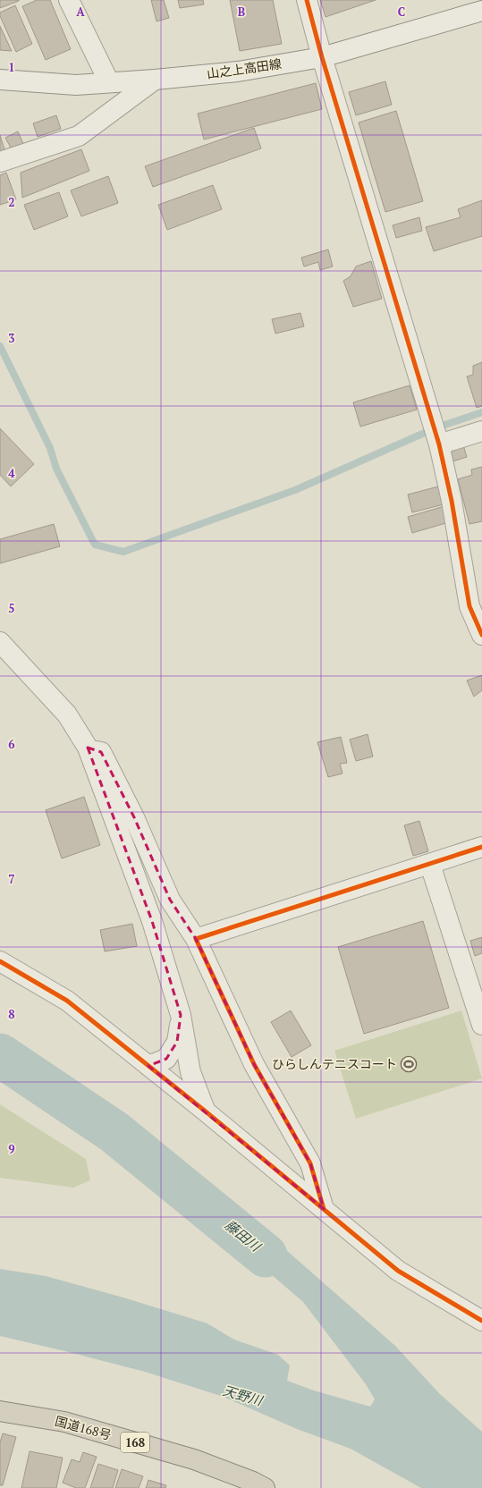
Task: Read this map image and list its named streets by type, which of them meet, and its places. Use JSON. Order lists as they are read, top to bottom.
{
  "streets": {
    "highway": ["国道168号", "168"],
    "street": ["山之上高田線"]
  },
  "water": ["藤田川", "天野川"],
  "places": {
    "sports": ["ひらしんテニスコート"]
  },
  "grid": {
    "columns": ["A", "B", "C"],
    "rows": [
      "1",
      "2",
      "3",
      "4",
      "5",
      "6",
      "7",
      "8",
      "9"
    ]
  }
}
